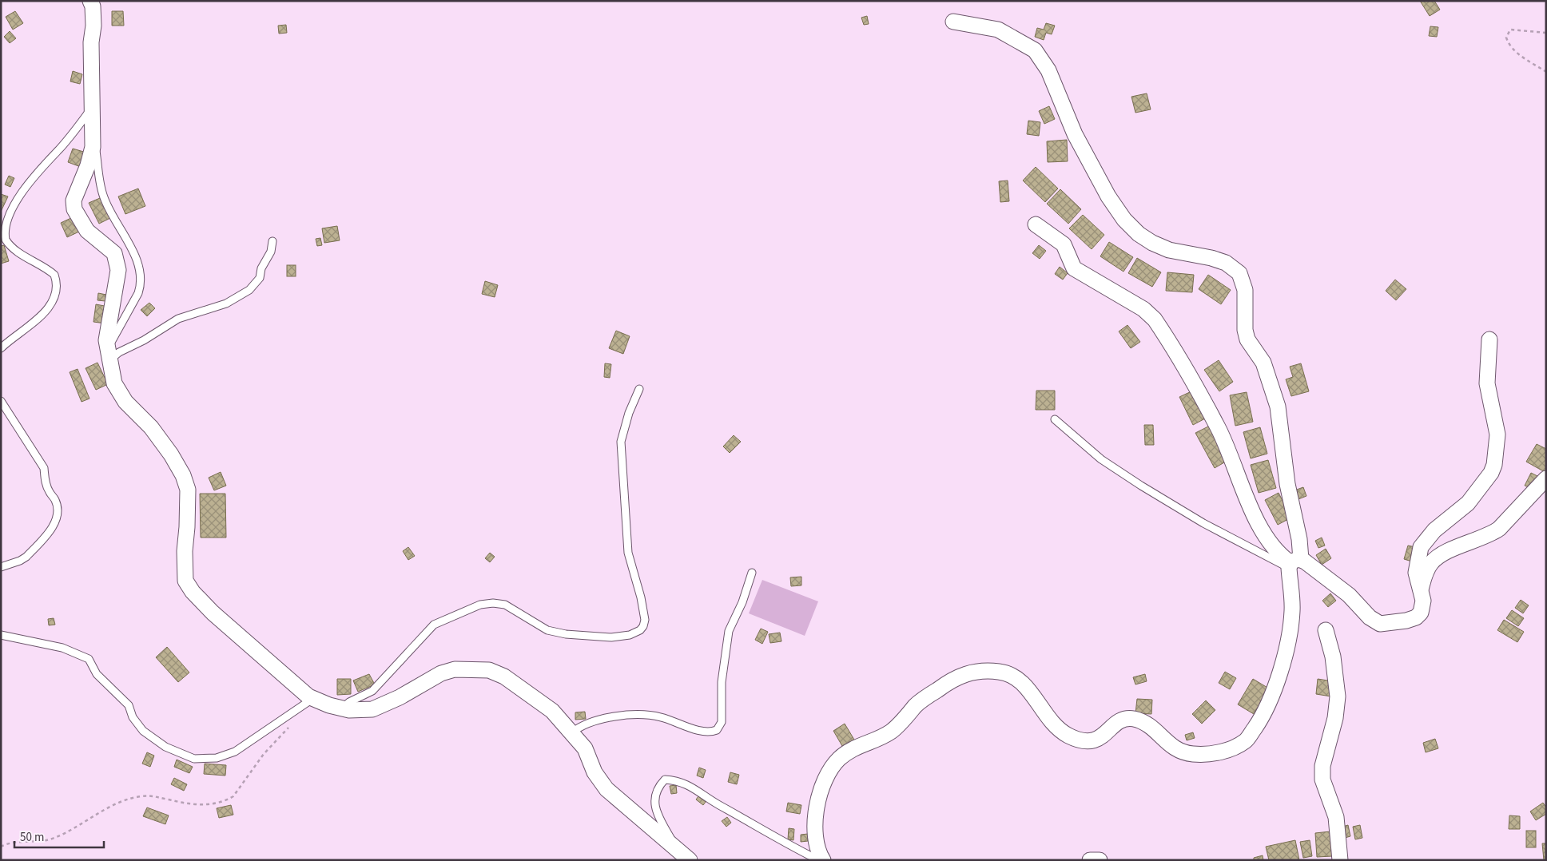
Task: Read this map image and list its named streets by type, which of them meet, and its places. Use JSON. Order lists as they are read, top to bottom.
{
  "scale_bar": "50 m"
}
